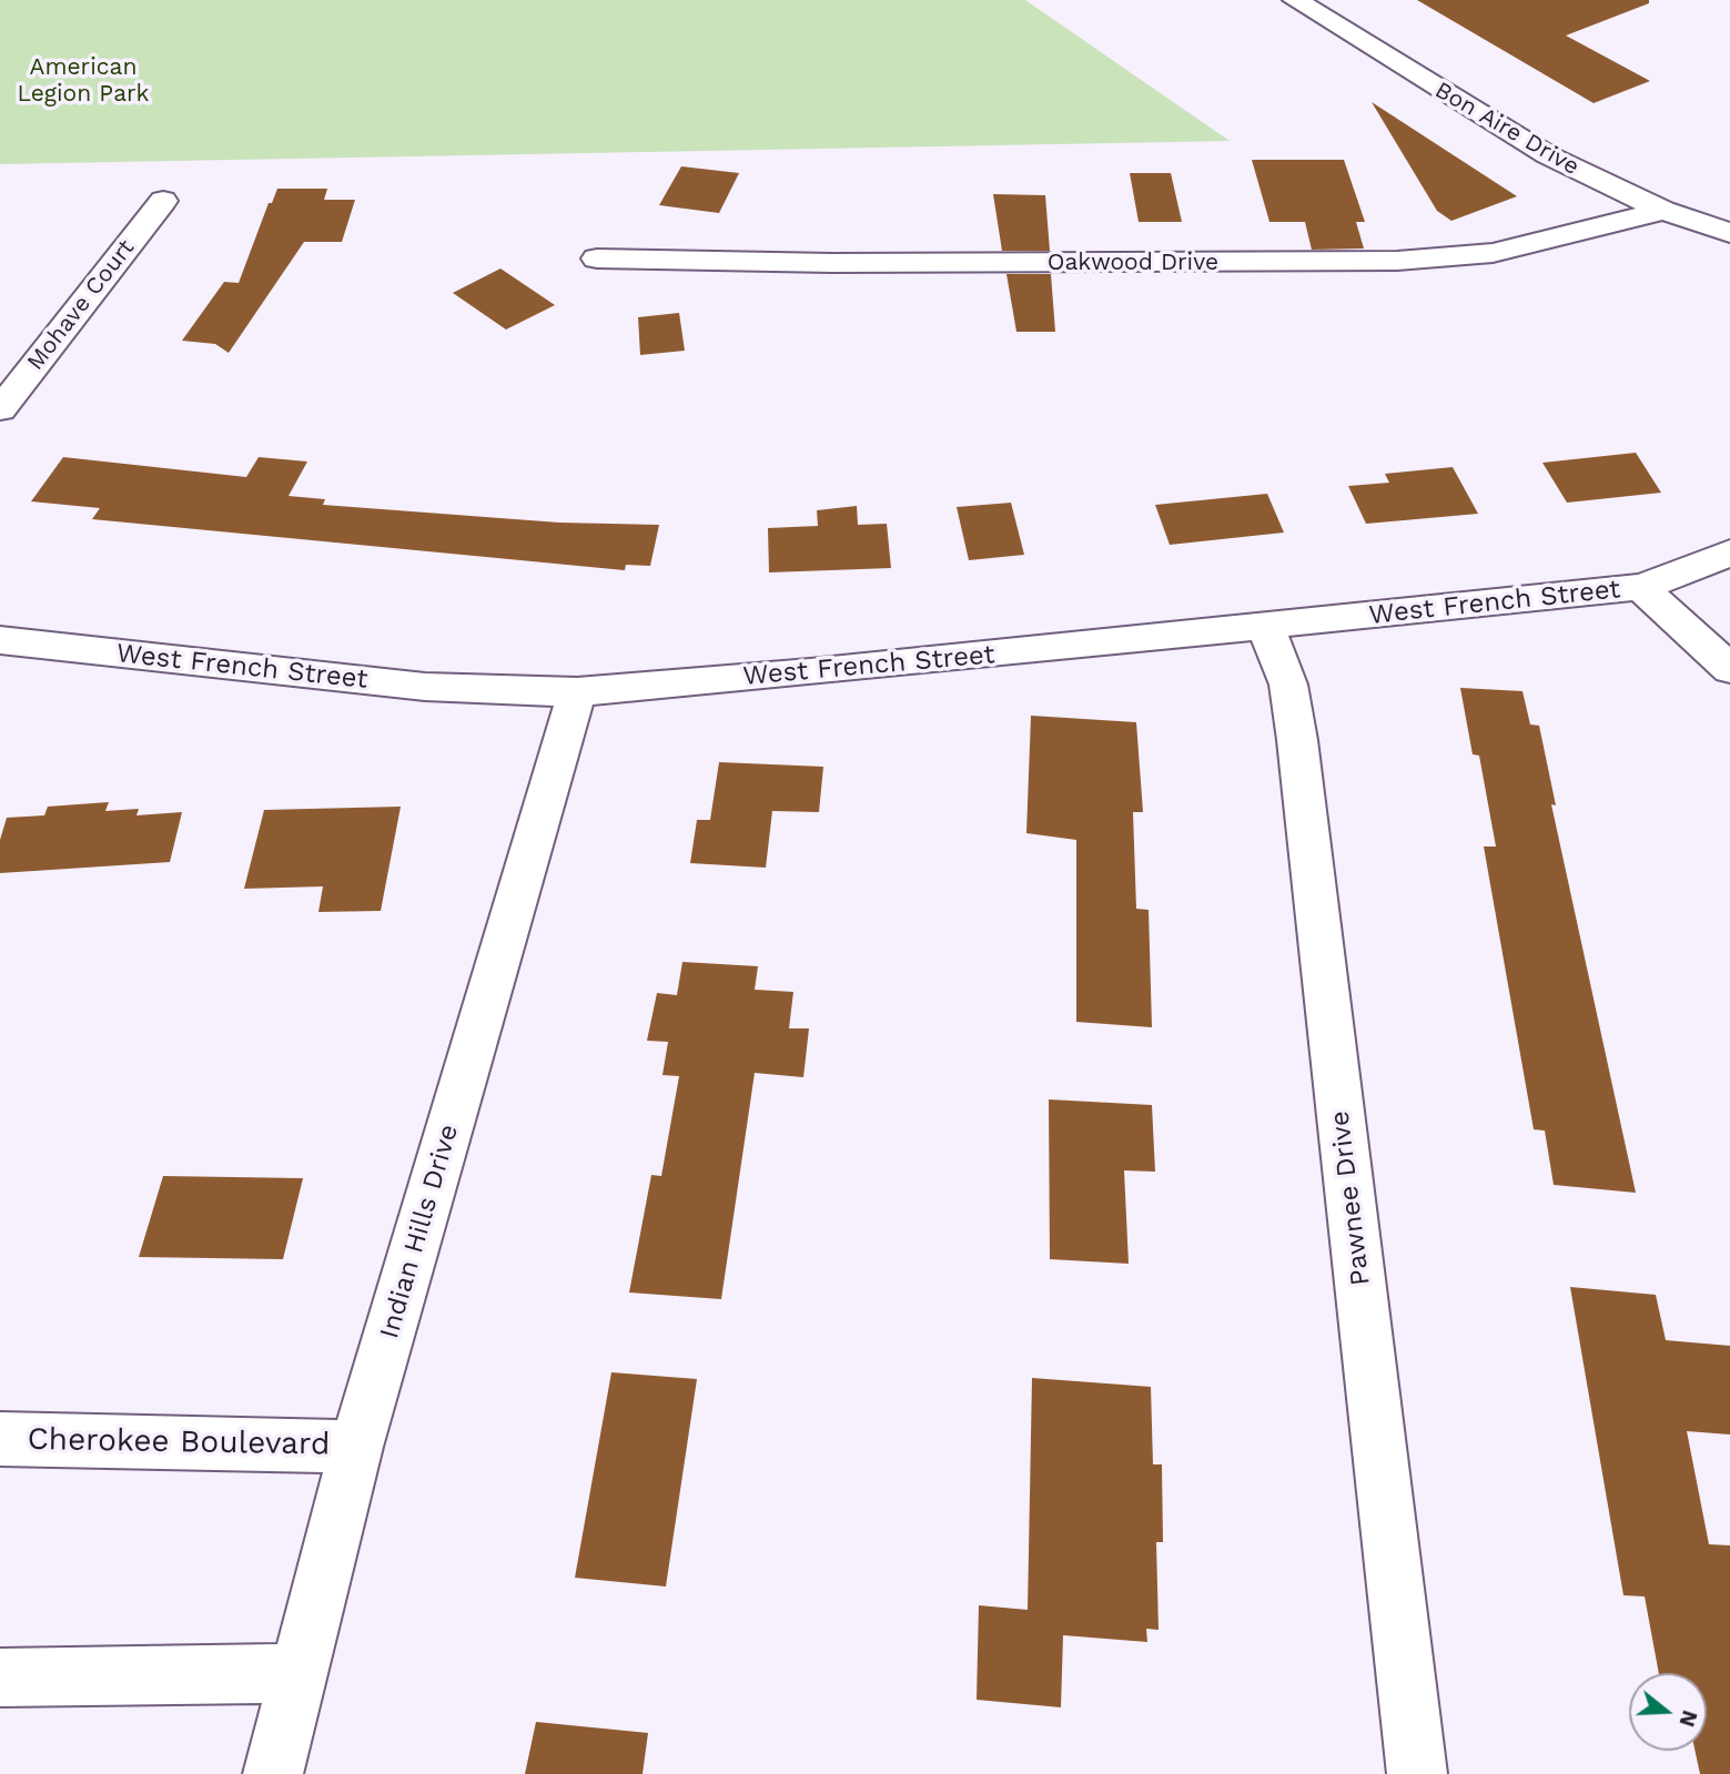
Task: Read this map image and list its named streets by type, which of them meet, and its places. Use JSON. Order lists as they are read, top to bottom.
{
  "streets": {
    "street": [
      "Bon Aire Drive",
      "Oakwood Drive",
      "Mohave Court",
      "West French Street",
      "Pawnee Drive",
      "Indian Hills Drive",
      "Cherokee Boulevard"
    ]
  },
  "crossings": [
    ["Bon Aire Drive", "Oakwood Drive"],
    ["West French Street", "Pawnee Drive"],
    ["West French Street", "Indian Hills Drive"],
    ["Indian Hills Drive", "Cherokee Boulevard"]
  ],
  "parks": ["American Legion Park"],
  "north": "right"
}
